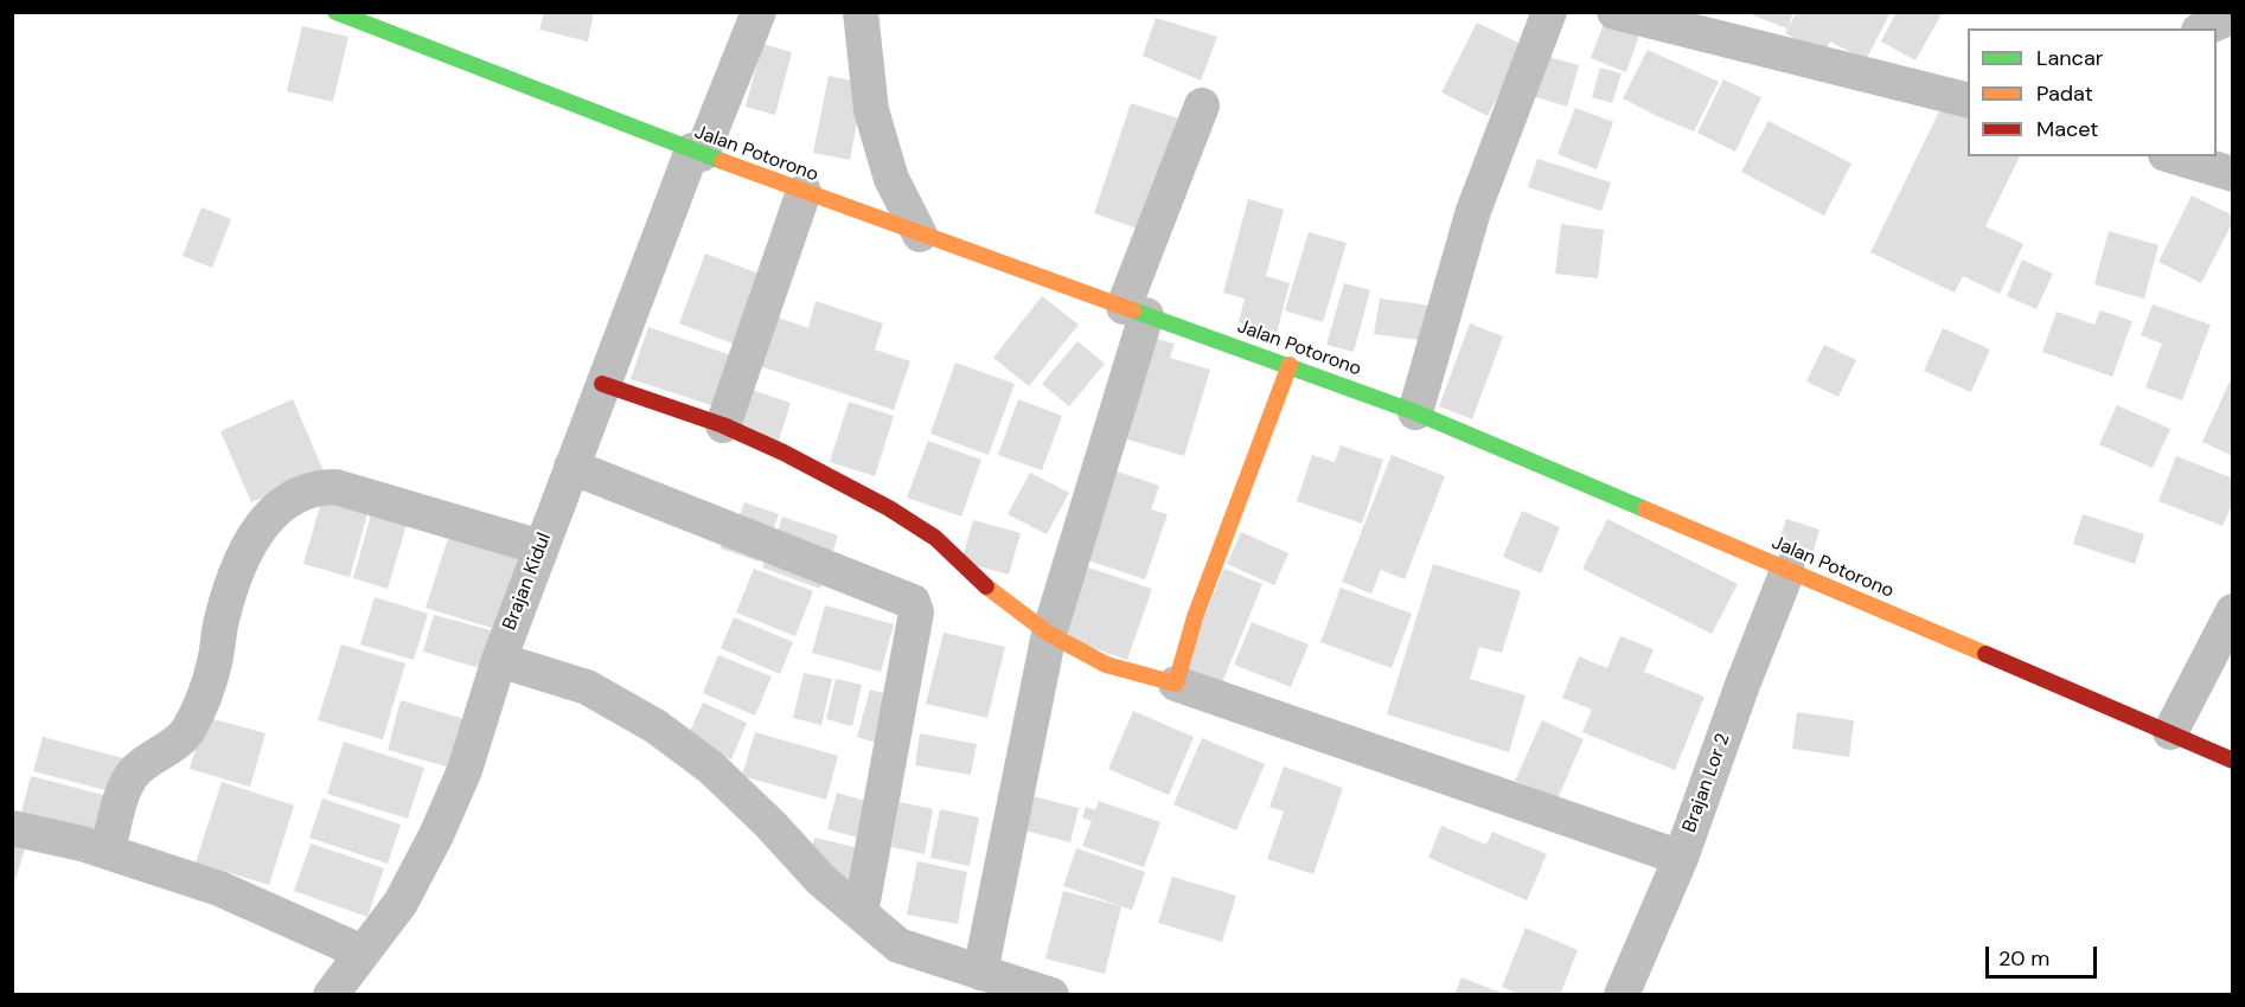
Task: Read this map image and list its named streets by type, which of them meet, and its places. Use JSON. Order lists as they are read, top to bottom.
{
  "streets": {
    "street": ["Jalan Potorono", "Brajan Kidul", "Brajan Lor 2"]
  },
  "crossings": [
    ["Jalan Potorono", "Brajan Kidul"],
    ["Jalan Potorono", "Brajan Lor 2"]
  ],
  "legend": ["Lancar", "Padat", "Macet"],
  "scale_bar": "20 m"
}
